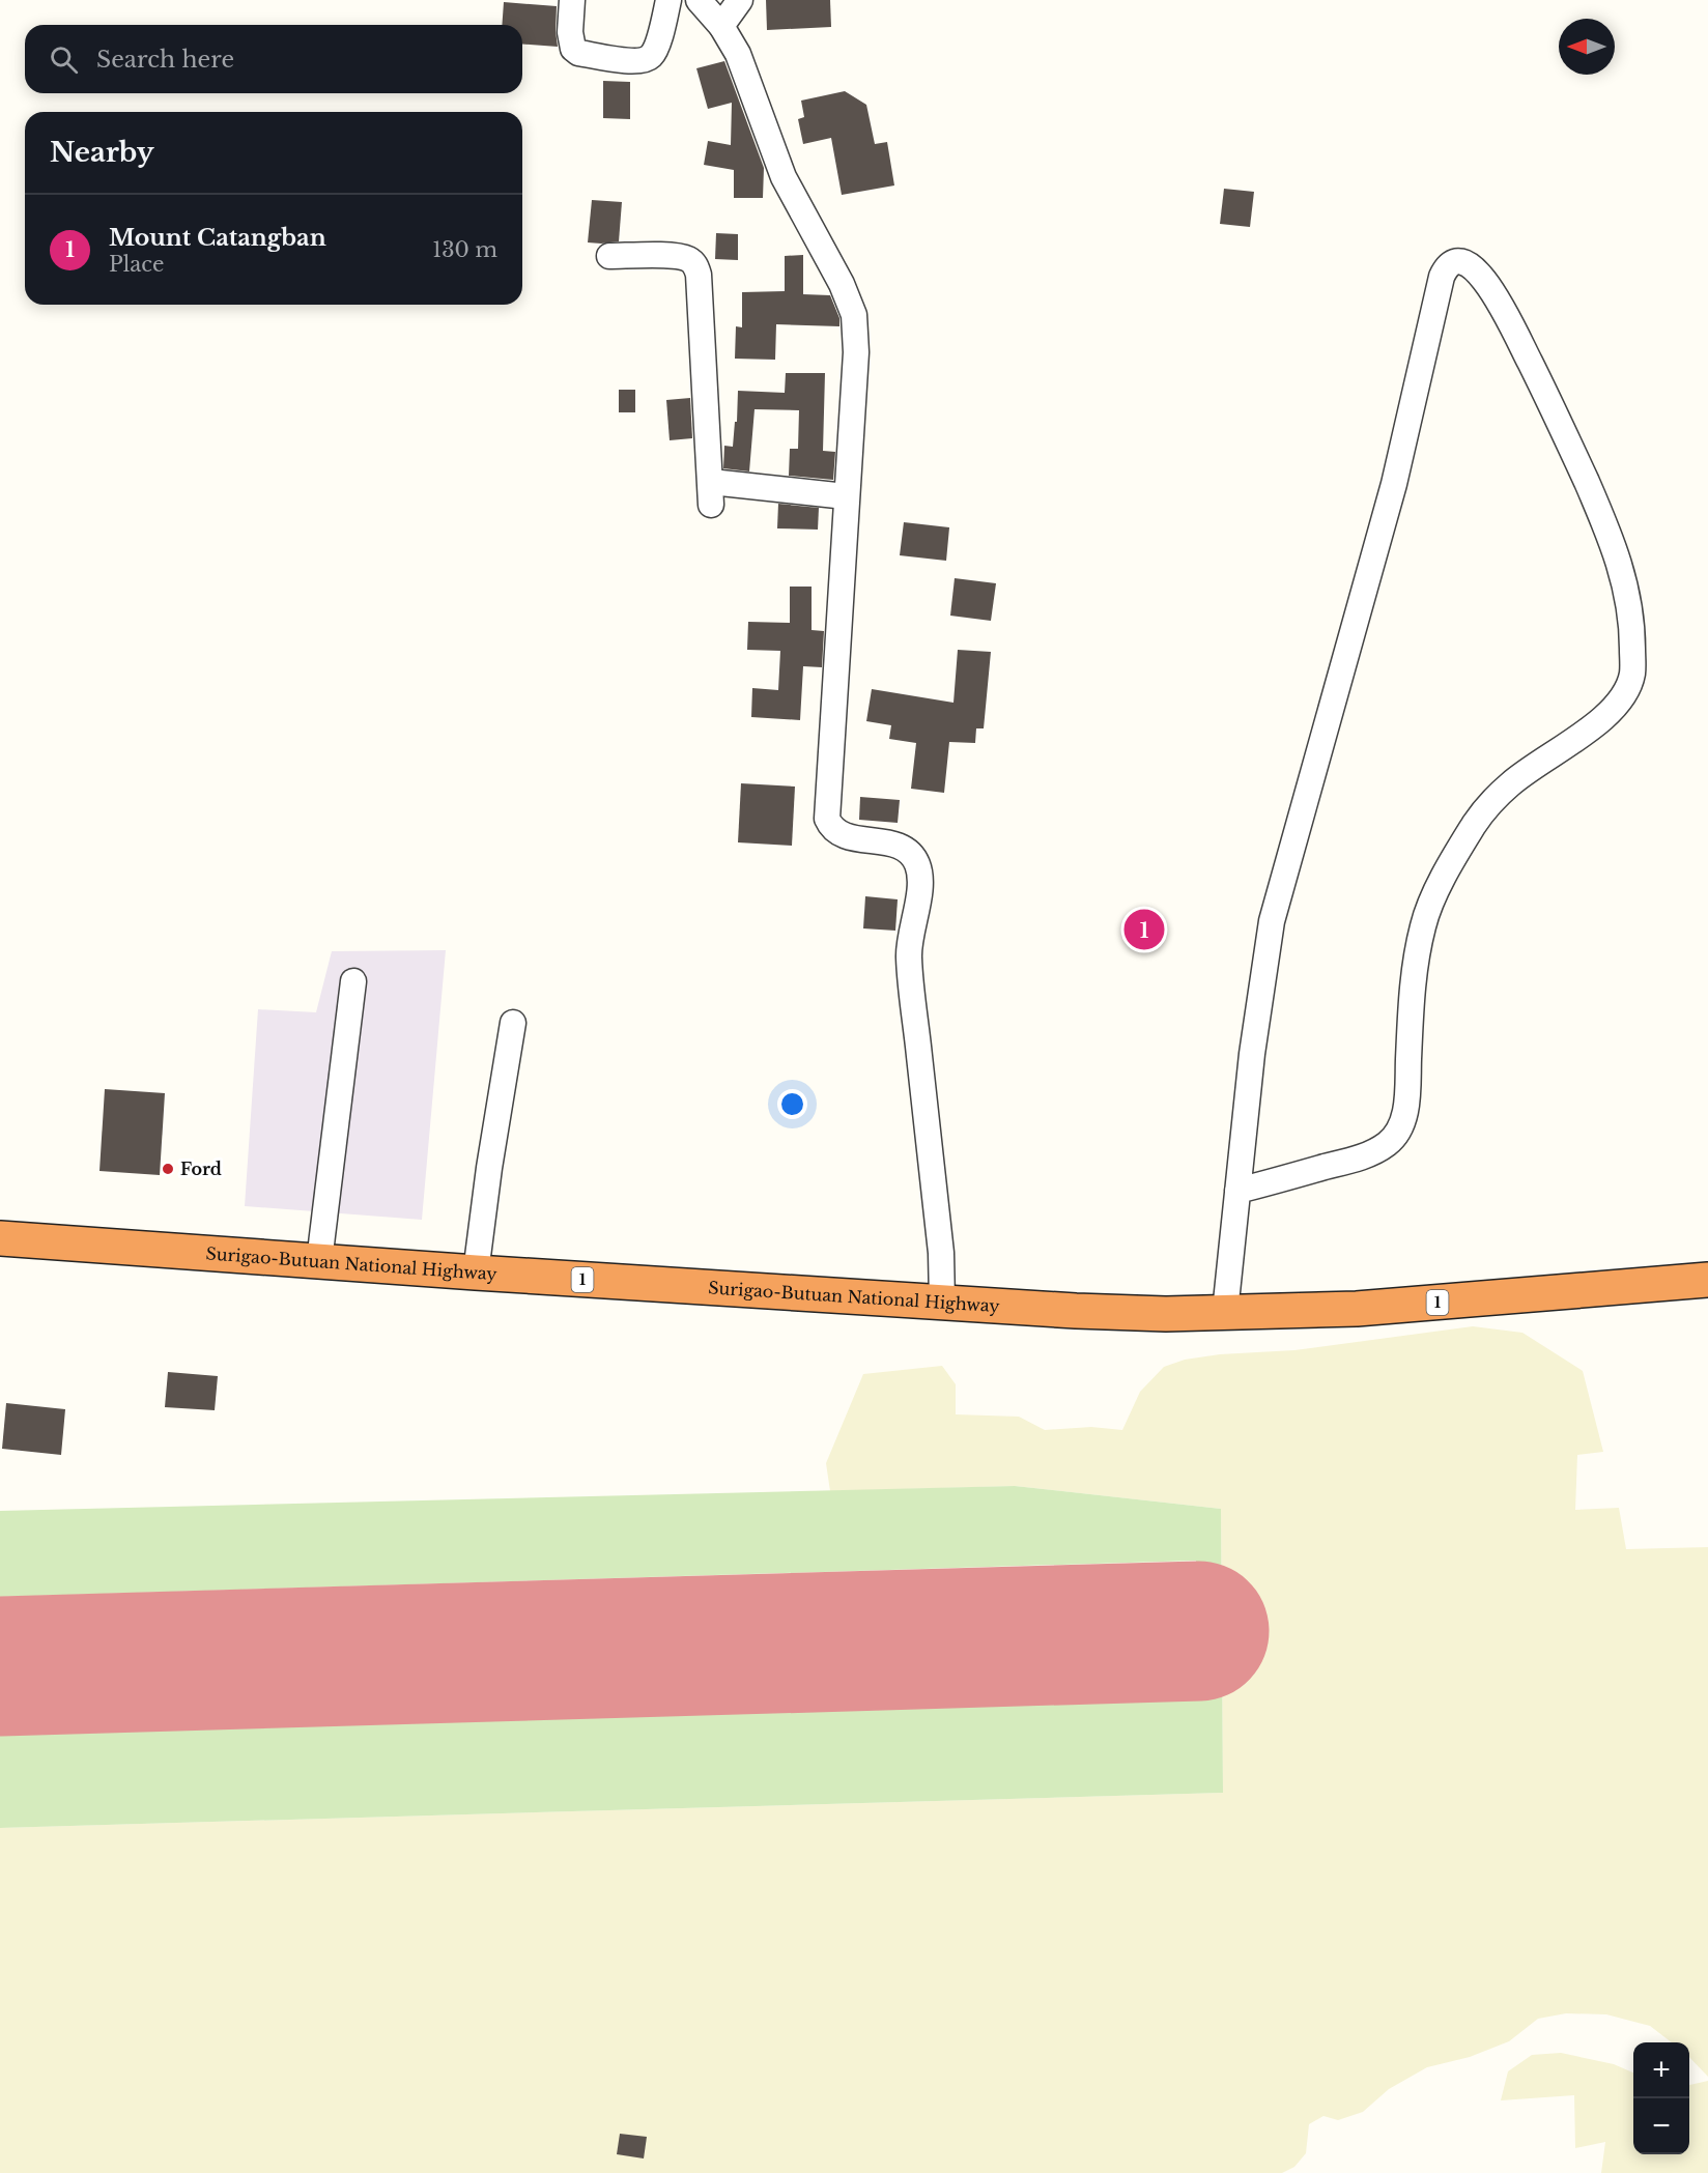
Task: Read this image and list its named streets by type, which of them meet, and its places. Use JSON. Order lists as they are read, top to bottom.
{
  "streets": {
    "highway": ["Surigao-Butuan National Highway", "1"]
  },
  "places": ["Ford"],
  "north": "left",
  "page": {
    "search": "Search here",
    "heading": "Nearby",
    "list": [
      {
        "mark": "1",
        "name": "Mount Catangban",
        "note": "Place",
        "value": "130 m"
      }
    ],
    "pins": "1",
    "map_buttons": ["+", "−"]
  }
}
